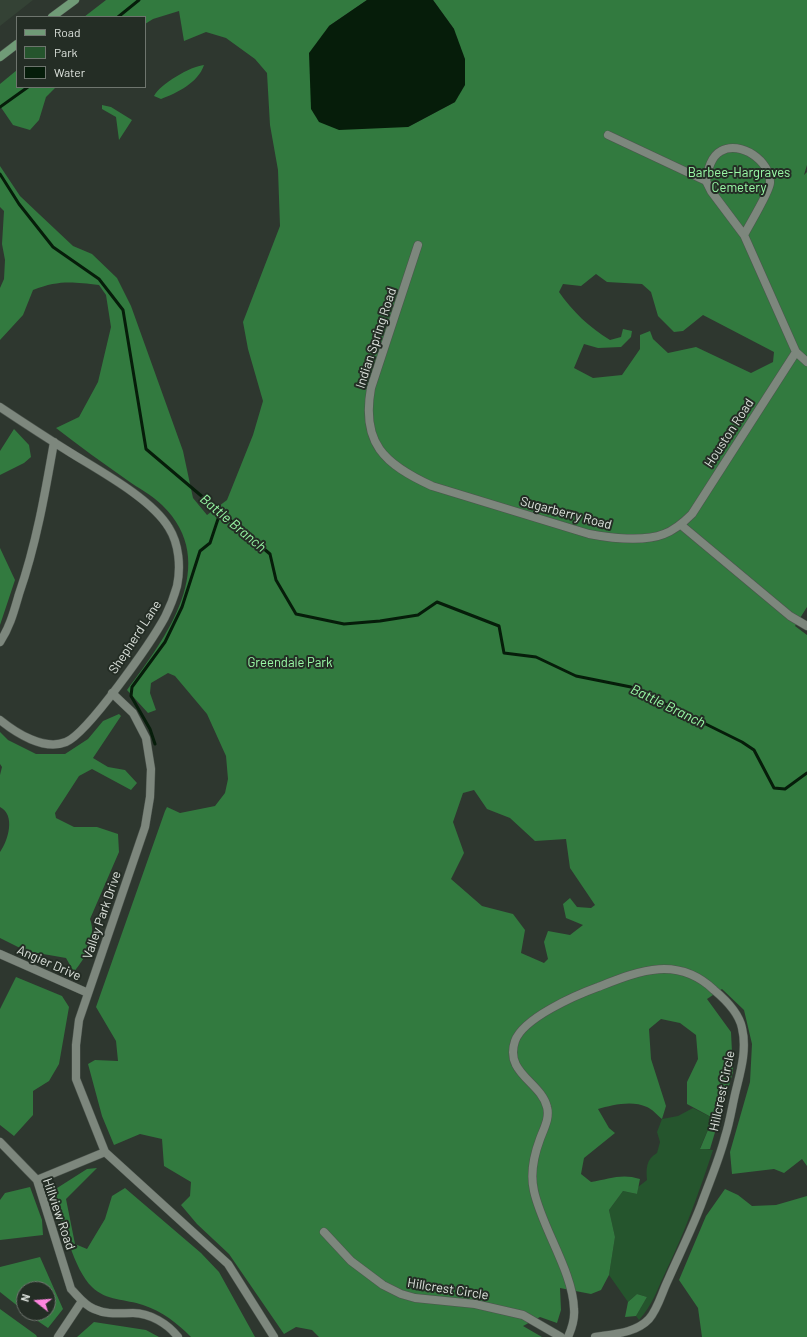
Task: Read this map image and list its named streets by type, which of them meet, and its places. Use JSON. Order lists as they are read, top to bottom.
{
  "streets": {
    "street": [
      "Indian Spring Road",
      "Houston Road",
      "Sugarberry Road",
      "Shepherd Lane",
      "Valley Park Drive",
      "Angier Drive",
      "Hillcrest Circle",
      "Hillview Road"
    ]
  },
  "crossings": [
    ["Indian Spring Road", "Sugarberry Road"],
    ["Houston Road", "Sugarberry Road"],
    ["Shepherd Lane", "Valley Park Drive"],
    ["Valley Park Drive", "Angier Drive"]
  ],
  "water": ["Battle Branch"],
  "parks": ["Barbee-Hargraves Cemetery", "Greendale Park"],
  "legend": ["Road", "Park", "Water"],
  "north": "left"
}
